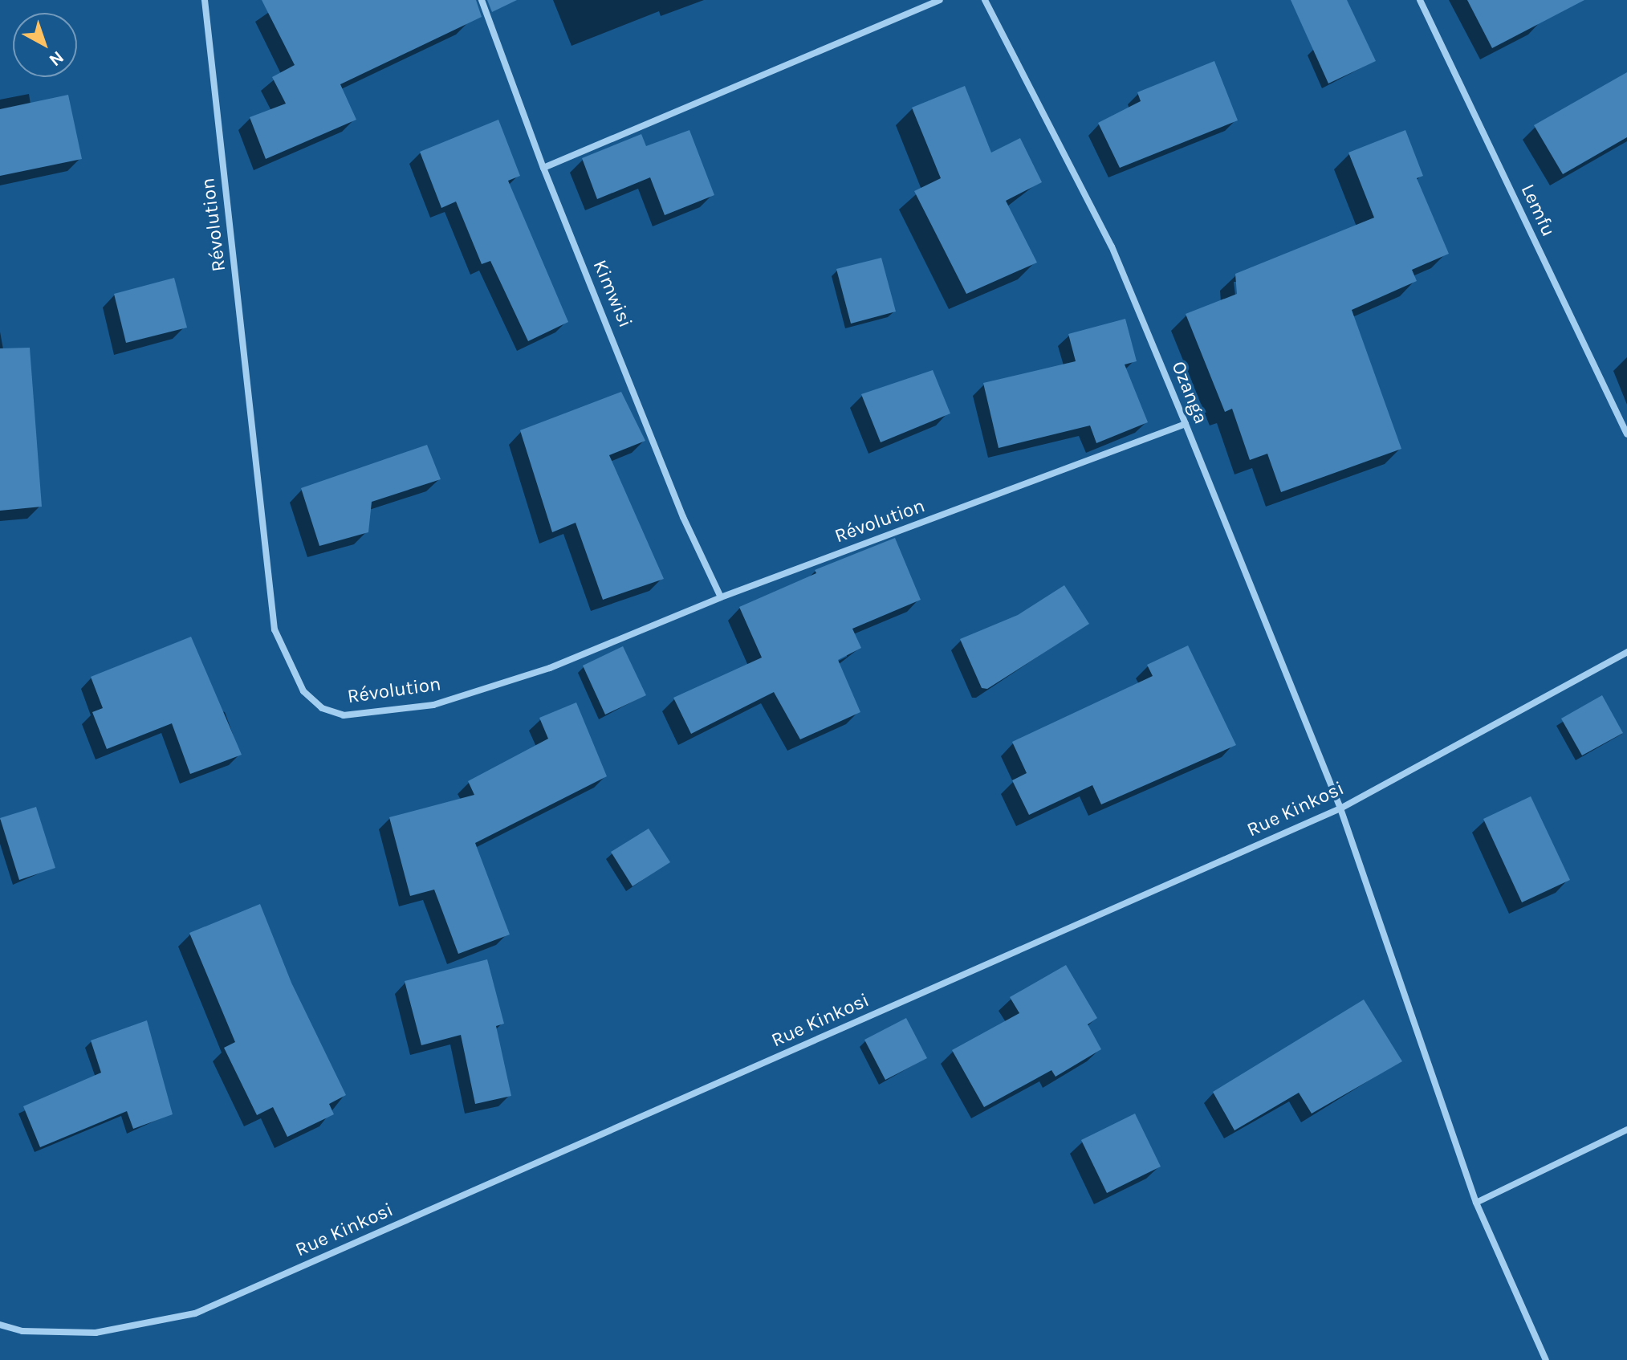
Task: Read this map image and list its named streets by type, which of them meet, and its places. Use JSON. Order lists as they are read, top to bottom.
{
  "streets": {
    "street": [
      "Lemfu",
      "Révolution",
      "Kimwisi",
      "Ozanga",
      "Rue Kinkosi"
    ]
  },
  "crossings": [
    ["Révolution", "Kimwisi"],
    ["Révolution", "Ozanga"],
    ["Ozanga", "Rue Kinkosi"]
  ],
  "north": "bottom right"
}
